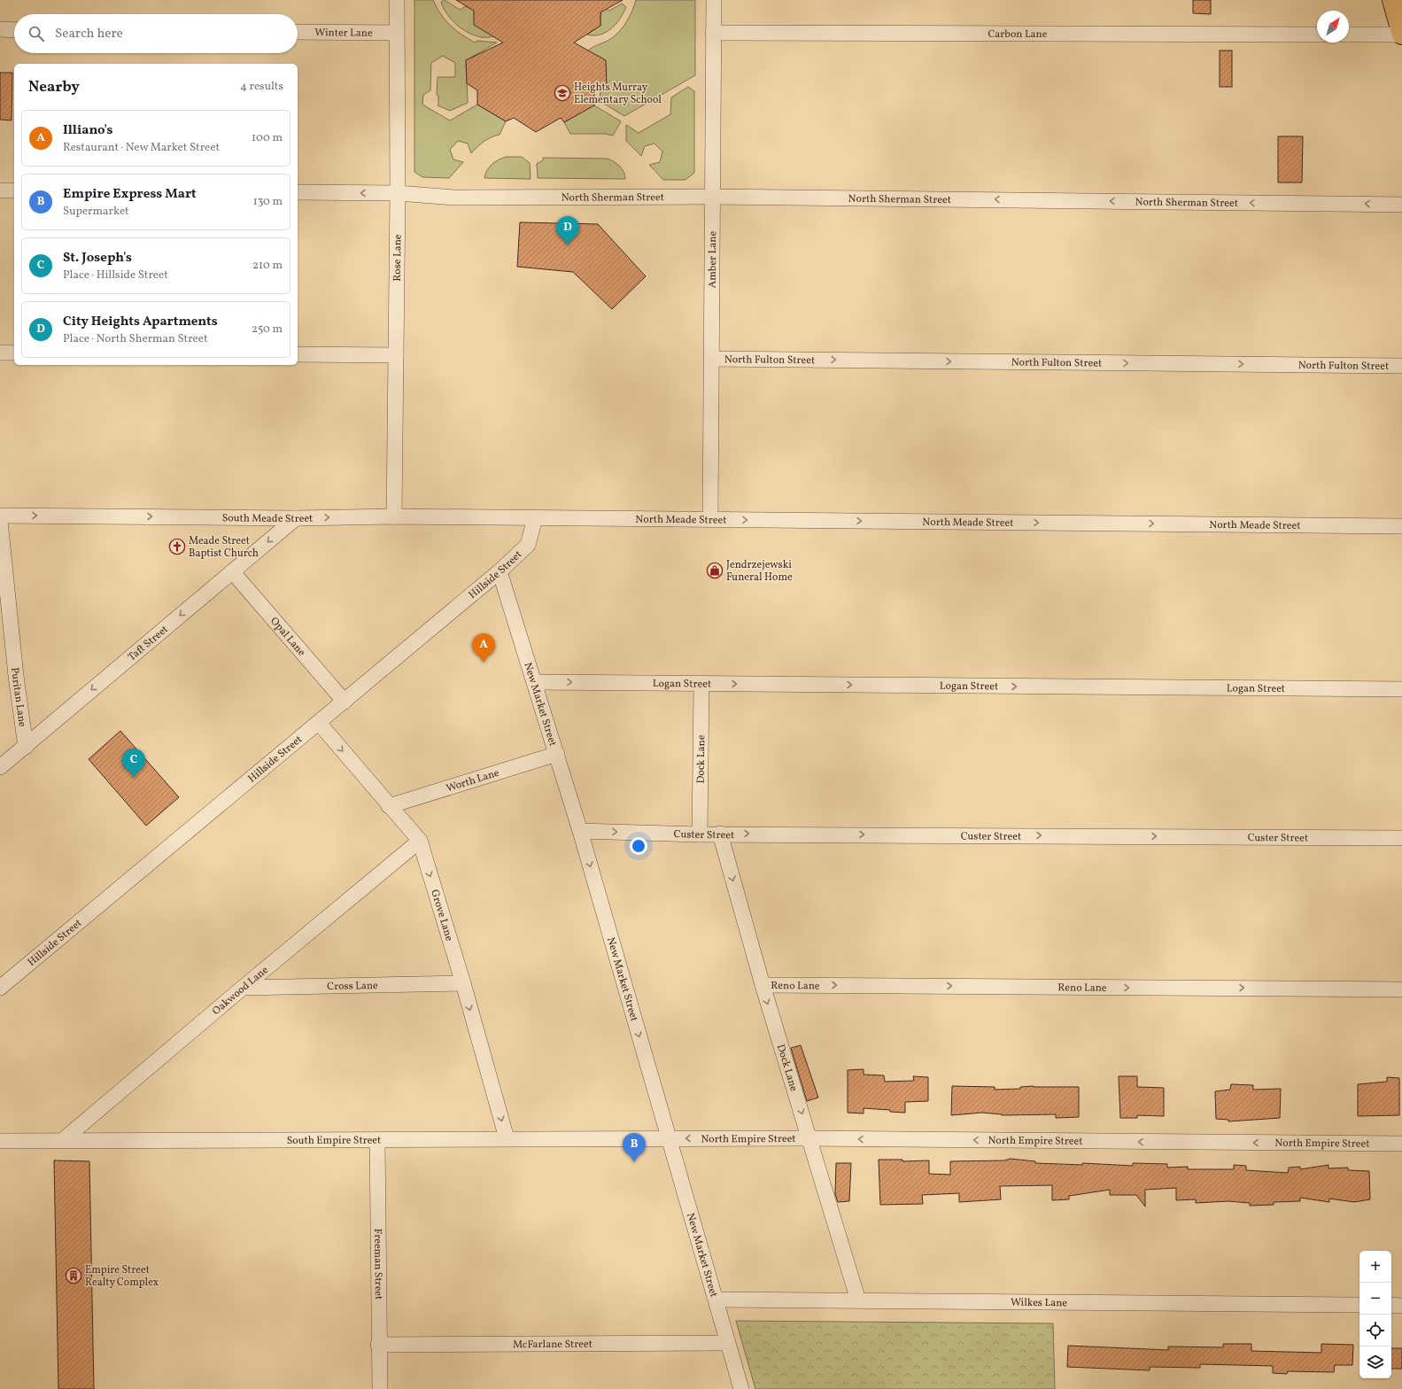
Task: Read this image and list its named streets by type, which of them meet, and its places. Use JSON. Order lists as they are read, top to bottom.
{
  "streets": {
    "street": [
      "Winter Lane",
      "Carbon Lane",
      "North Sherman Street",
      "Rose Lane",
      "Amber Lane",
      "North Fulton Street",
      "South Meade Street",
      "North Meade Street",
      "Hillside Street",
      "Opal Lane",
      "Taft Street",
      "Logan Street",
      "Puritan Lane",
      "New Market Street",
      "Dock Lane",
      "Worth Lane",
      "Custer Street",
      "Grove Lane",
      "Reno Lane",
      "Cross Lane",
      "Oakwood Lane",
      "North Empire Street",
      "South Empire Street",
      "Freeman Street",
      "Wilkes Lane",
      "McFarlane Street"
    ]
  },
  "crossings": [
    ["Winter Lane", "Rose Lane"],
    ["Carbon Lane", "Amber Lane"],
    ["North Sherman Street", "Rose Lane"],
    ["North Sherman Street", "Amber Lane"],
    ["Rose Lane", "South Meade Street"],
    ["Amber Lane", "North Fulton Street"],
    ["Amber Lane", "North Meade Street"],
    ["South Meade Street", "North Meade Street"],
    ["South Meade Street", "Hillside Street"],
    ["South Meade Street", "Taft Street"],
    ["North Meade Street", "Hillside Street"],
    ["Hillside Street", "Opal Lane"],
    ["Hillside Street", "New Market Street"],
    ["Hillside Street", "Grove Lane"],
    ["Opal Lane", "Taft Street"],
    ["Taft Street", "Puritan Lane"],
    ["Logan Street", "New Market Street"],
    ["Logan Street", "Dock Lane"],
    ["New Market Street", "Worth Lane"],
    ["New Market Street", "Custer Street"],
    ["New Market Street", "North Empire Street"],
    ["New Market Street", "South Empire Street"],
    ["New Market Street", "Wilkes Lane"],
    ["New Market Street", "McFarlane Street"],
    ["Dock Lane", "Custer Street"],
    ["Dock Lane", "Reno Lane"],
    ["Dock Lane", "North Empire Street"],
    ["Dock Lane", "Wilkes Lane"],
    ["Worth Lane", "Grove Lane"],
    ["Grove Lane", "Cross Lane"],
    ["Grove Lane", "Oakwood Lane"],
    ["Grove Lane", "South Empire Street"],
    ["Cross Lane", "Oakwood Lane"],
    ["Oakwood Lane", "South Empire Street"],
    ["North Empire Street", "South Empire Street"],
    ["South Empire Street", "Freeman Street"],
    ["Freeman Street", "McFarlane Street"]
  ],
  "one_way": [
    "North Sherman Street",
    "North Fulton Street",
    "South Meade Street",
    "North Meade Street",
    "Taft Street",
    "Logan Street",
    "New Market Street",
    "Dock Lane",
    "Custer Street",
    "Grove Lane",
    "Reno Lane",
    "North Empire Street"
  ],
  "places": {
    "school or university": ["Heights Murray Elementary School"],
    "church": ["Meade Street Baptist Church"],
    "shop": ["Jendrzejewski Funeral Home"],
    "building": ["Empire Street Realty Complex"]
  },
  "north": "top right",
  "page": {
    "search": "Search here",
    "heading": ["Nearby", "4 results"],
    "list": [
      {
        "mark": "A",
        "name": "Illiano's",
        "note": "Restaurant · New Market Street",
        "value": "100 m"
      },
      {
        "mark": "B",
        "name": "Empire Express Mart",
        "note": "Supermarket",
        "value": "130 m"
      },
      {
        "mark": "C",
        "name": "St. Joseph's",
        "note": "Place · Hillside Street",
        "value": "210 m"
      },
      {
        "mark": "D",
        "name": "City Heights Apartments",
        "note": "Place · North Sherman Street",
        "value": "250 m"
      }
    ],
    "pins": [
      "D",
      "A",
      "C",
      "B"
    ],
    "map_buttons": ["+", "−"]
  }
}
